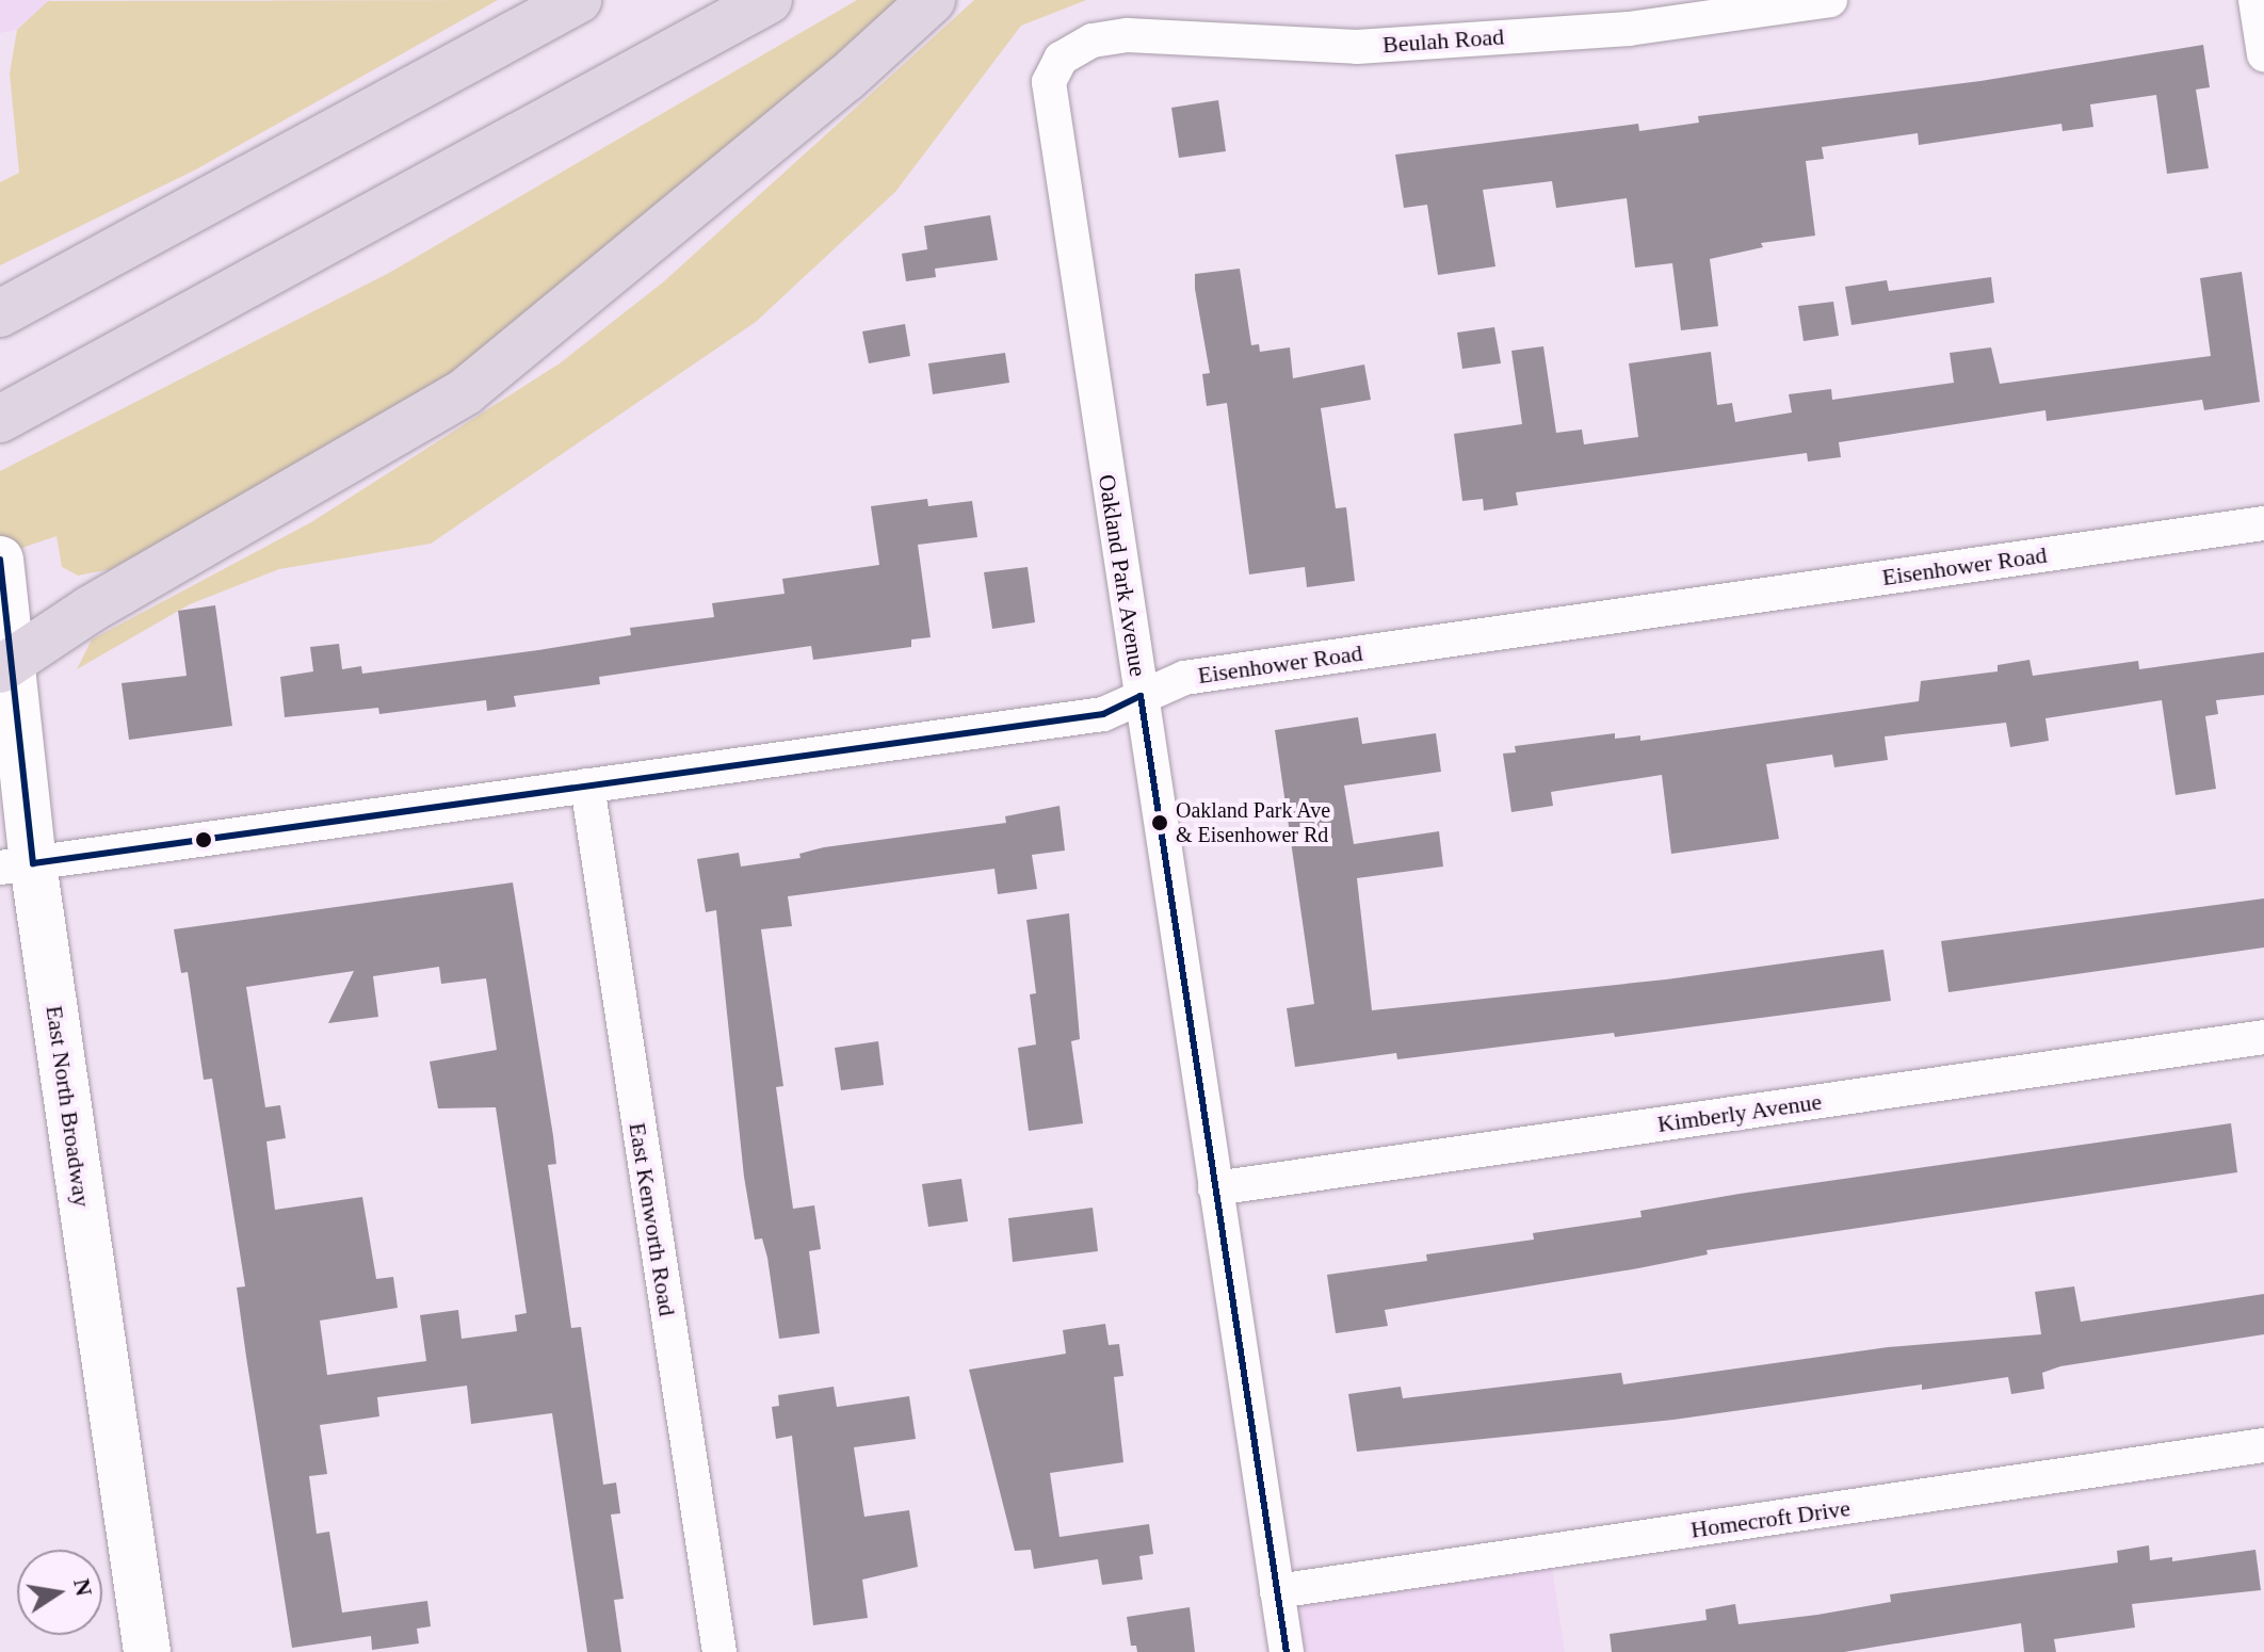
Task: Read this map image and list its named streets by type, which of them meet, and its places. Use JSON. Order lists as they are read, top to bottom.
{
  "streets": {
    "main road": ["East North Broadway"],
    "street": [
      "Beulah Road",
      "Eisenhower Road",
      "Oakland Park Avenue",
      "Kimberly Avenue",
      "East Kenworth Road",
      "Homecroft Drive"
    ]
  },
  "crossings": [
    ["Beulah Road", "Oakland Park Avenue"],
    ["Eisenhower Road", "Oakland Park Avenue"],
    ["Eisenhower Road", "East North Broadway"],
    ["Eisenhower Road", "East Kenworth Road"],
    ["Oakland Park Avenue", "Kimberly Avenue"],
    ["Oakland Park Avenue", "Homecroft Drive"]
  ],
  "places": ["Oakland Park Ave & Eisenhower Rd"],
  "north": "right"
}
